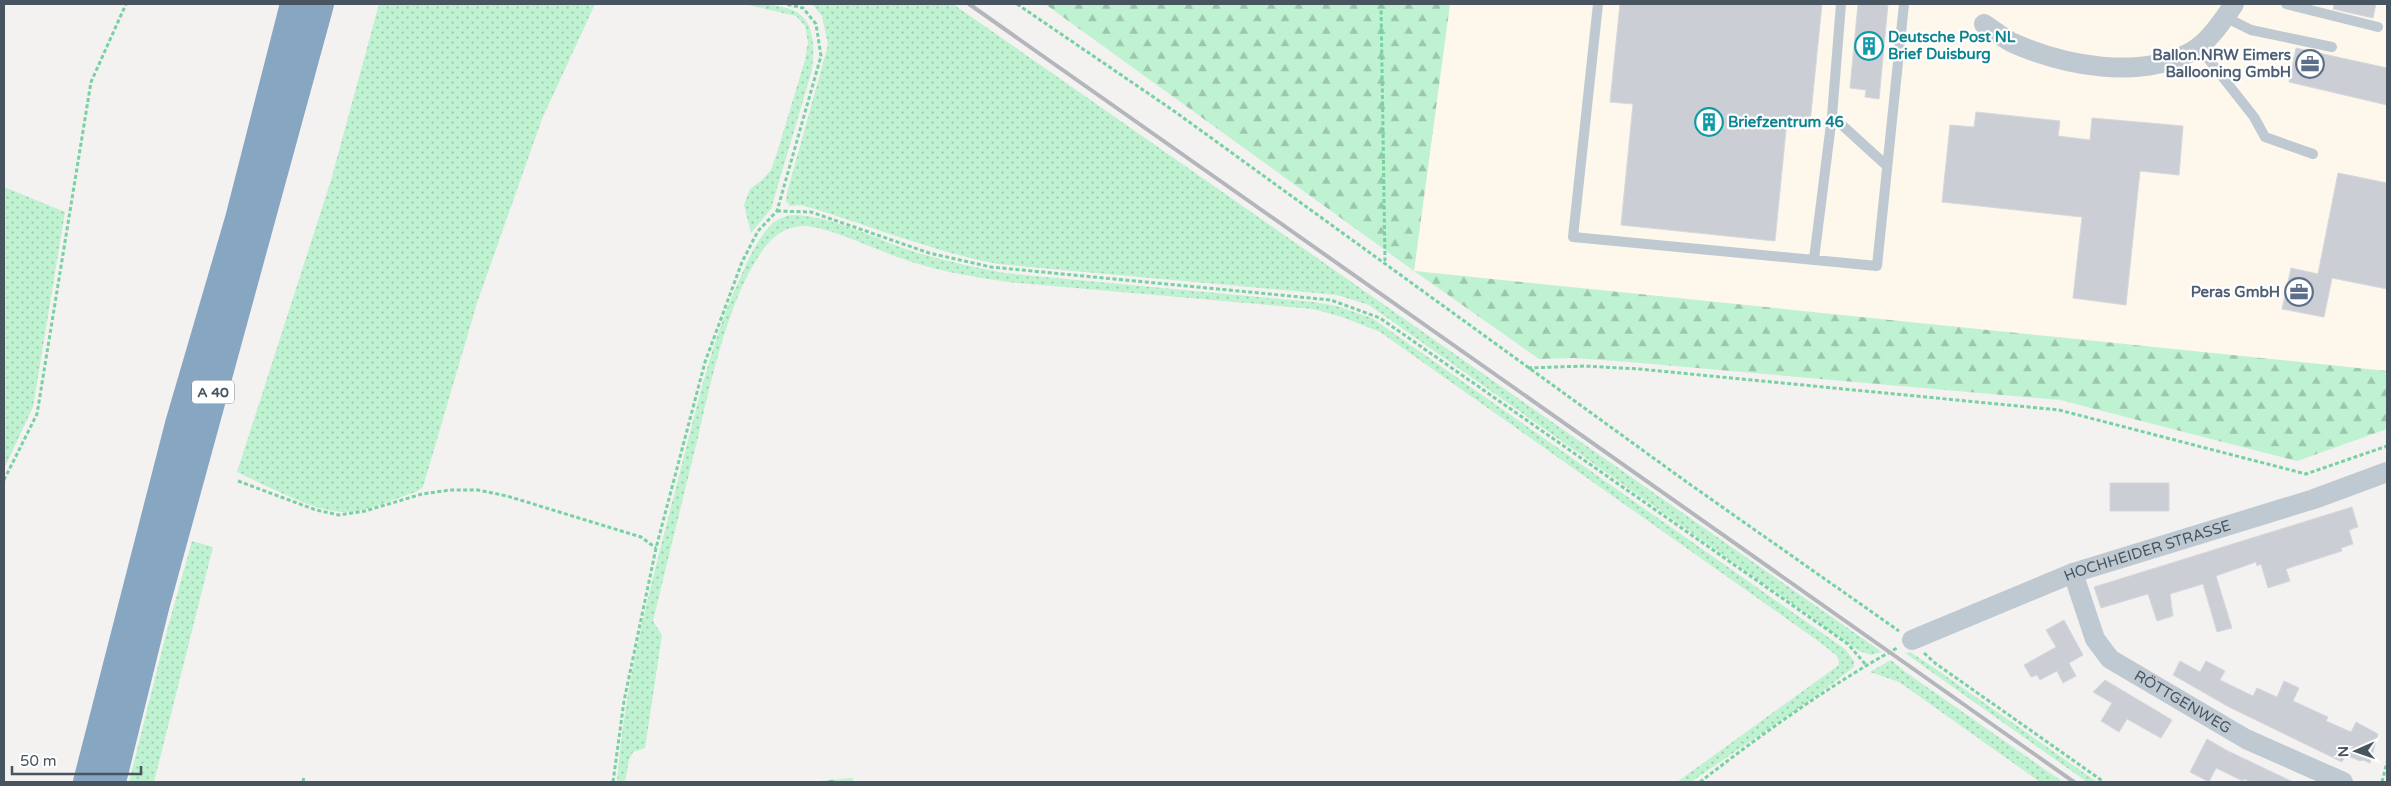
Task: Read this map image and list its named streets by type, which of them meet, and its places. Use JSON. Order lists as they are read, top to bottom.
{
  "streets": {
    "highway": ["A 40"],
    "street": ["HOCHHEIDER STRASSE", "RÖTTGENWEG"]
  },
  "crossings": [
    ["HOCHHEIDER STRASSE", "RÖTTGENWEG"]
  ],
  "places": {
    "building": ["Deutsche Post NL Brief Duisburg", "Briefzentrum 46"],
    "office": ["Ballon.NRW Eimers Ballooning GmbH", "Peras GmbH"]
  },
  "scale_bar": "50 m",
  "north": "left"
}
